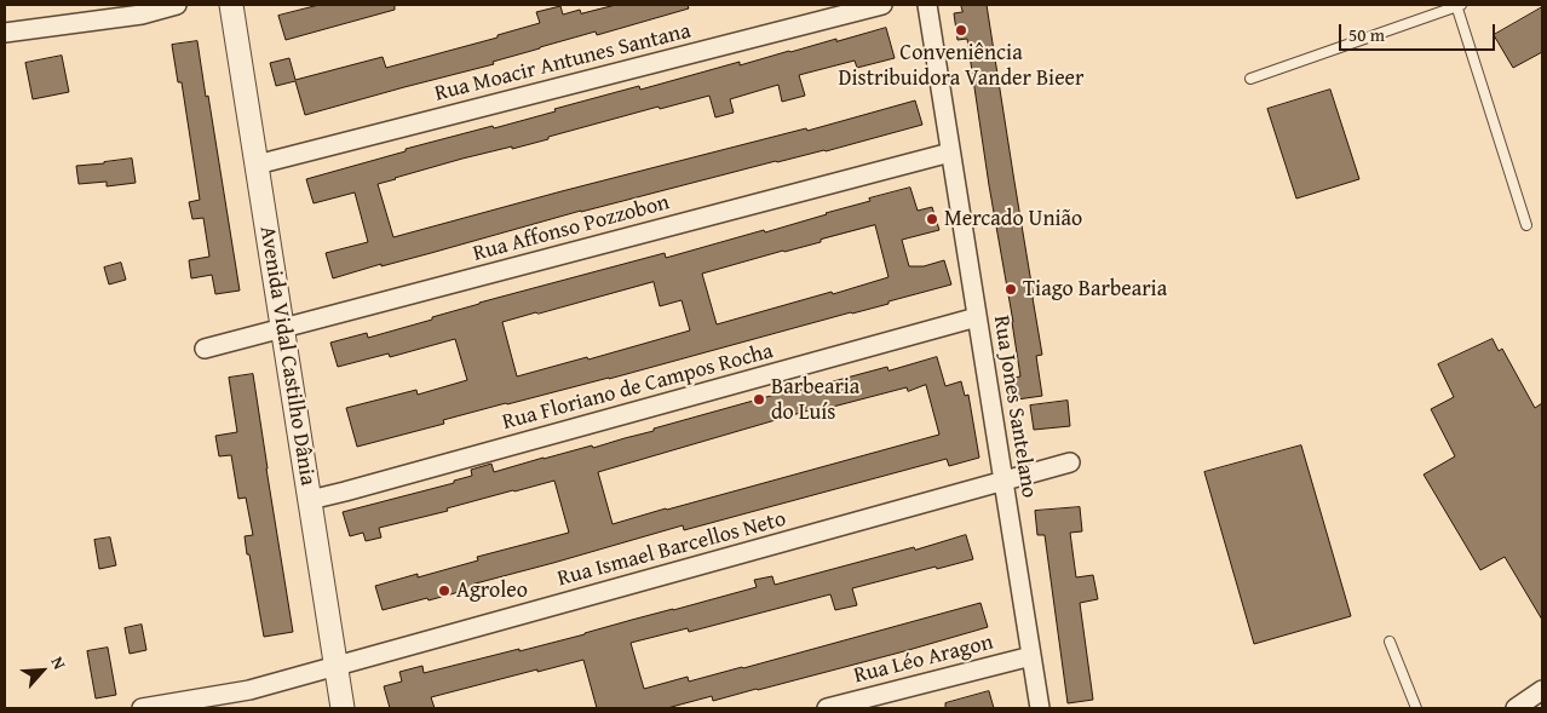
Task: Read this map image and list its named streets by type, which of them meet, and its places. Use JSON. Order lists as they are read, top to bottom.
{
  "streets": {
    "street": [
      "Rua Moacir Antunes Santana",
      "Rua Affonso Pozzobon",
      "Avenida Vidal Castilho Dânia",
      "Rua Floriano de Campos Rocha",
      "Rua Jones Santelano",
      "Rua Ismael Barcellos Neto",
      "Rua Léo Aragon"
    ]
  },
  "crossings": [
    ["Rua Moacir Antunes Santana", "Avenida Vidal Castilho Dânia"],
    ["Rua Affonso Pozzobon", "Avenida Vidal Castilho Dânia"],
    ["Rua Affonso Pozzobon", "Rua Jones Santelano"],
    ["Avenida Vidal Castilho Dânia", "Rua Floriano de Campos Rocha"],
    ["Avenida Vidal Castilho Dânia", "Rua Ismael Barcellos Neto"],
    ["Rua Floriano de Campos Rocha", "Rua Jones Santelano"],
    ["Rua Jones Santelano", "Rua Ismael Barcellos Neto"],
    ["Rua Jones Santelano", "Rua Léo Aragon"]
  ],
  "places": [
    "Conveniência Distribuidora Vander Bieer",
    "Mercado União",
    "Tiago Barbearia",
    "Barbearia do Luís",
    "Agroleo"
  ],
  "scale_bar": "50 m",
  "north": "top right"
}
